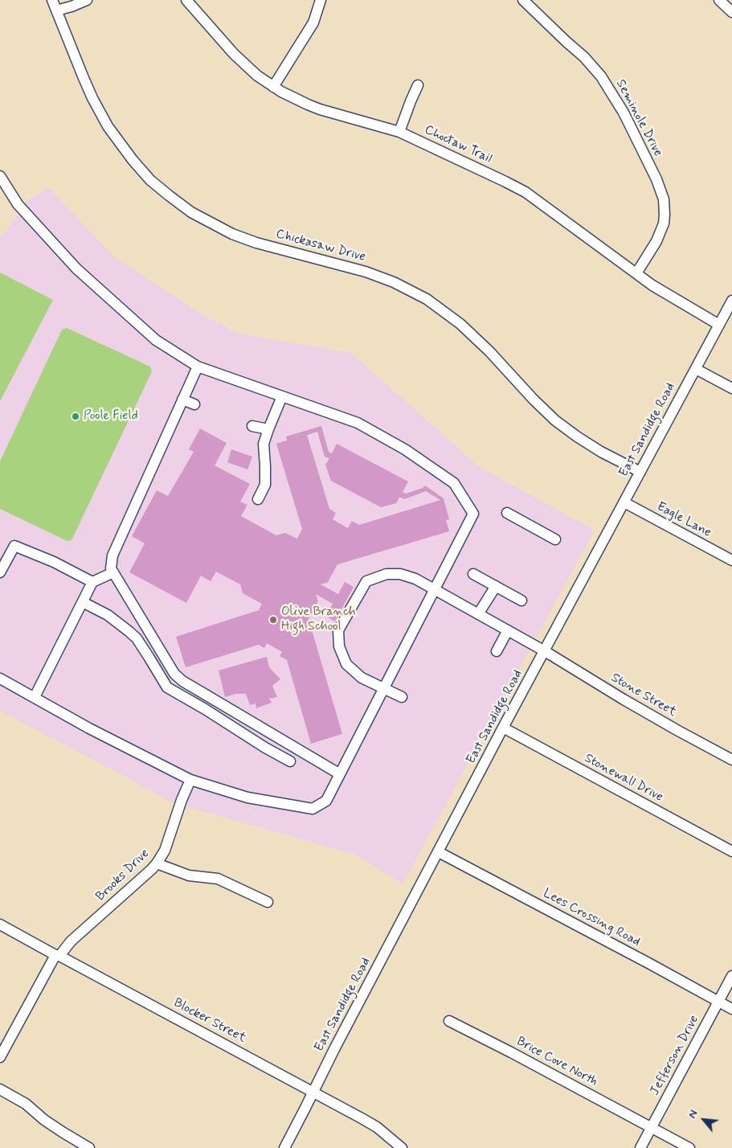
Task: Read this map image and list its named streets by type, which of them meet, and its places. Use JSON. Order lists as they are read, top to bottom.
{
  "streets": {
    "street": [
      "Seminole Drive",
      "Choctaw Trail",
      "Chickasaw Drive",
      "East Sandidge Road",
      "Eagle Lane",
      "Stone Street",
      "Stonewall Drive",
      "Brooks Drive",
      "Lees Crossing Road",
      "Blocker Street",
      "Jefferson Drive",
      "Brice Cove North"
    ]
  },
  "crossings": [
    ["Seminole Drive", "Choctaw Trail"],
    ["Choctaw Trail", "East Sandidge Road"],
    ["Chickasaw Drive", "East Sandidge Road"],
    ["East Sandidge Road", "Eagle Lane"],
    ["East Sandidge Road", "Stone Street"],
    ["East Sandidge Road", "Stonewall Drive"],
    ["East Sandidge Road", "Lees Crossing Road"],
    ["East Sandidge Road", "Blocker Street"],
    ["Brooks Drive", "Blocker Street"],
    ["Lees Crossing Road", "Jefferson Drive"],
    ["Jefferson Drive", "Brice Cove North"]
  ],
  "places": ["Poole Field", "Olive Branch High School"],
  "north": "top left"
}
